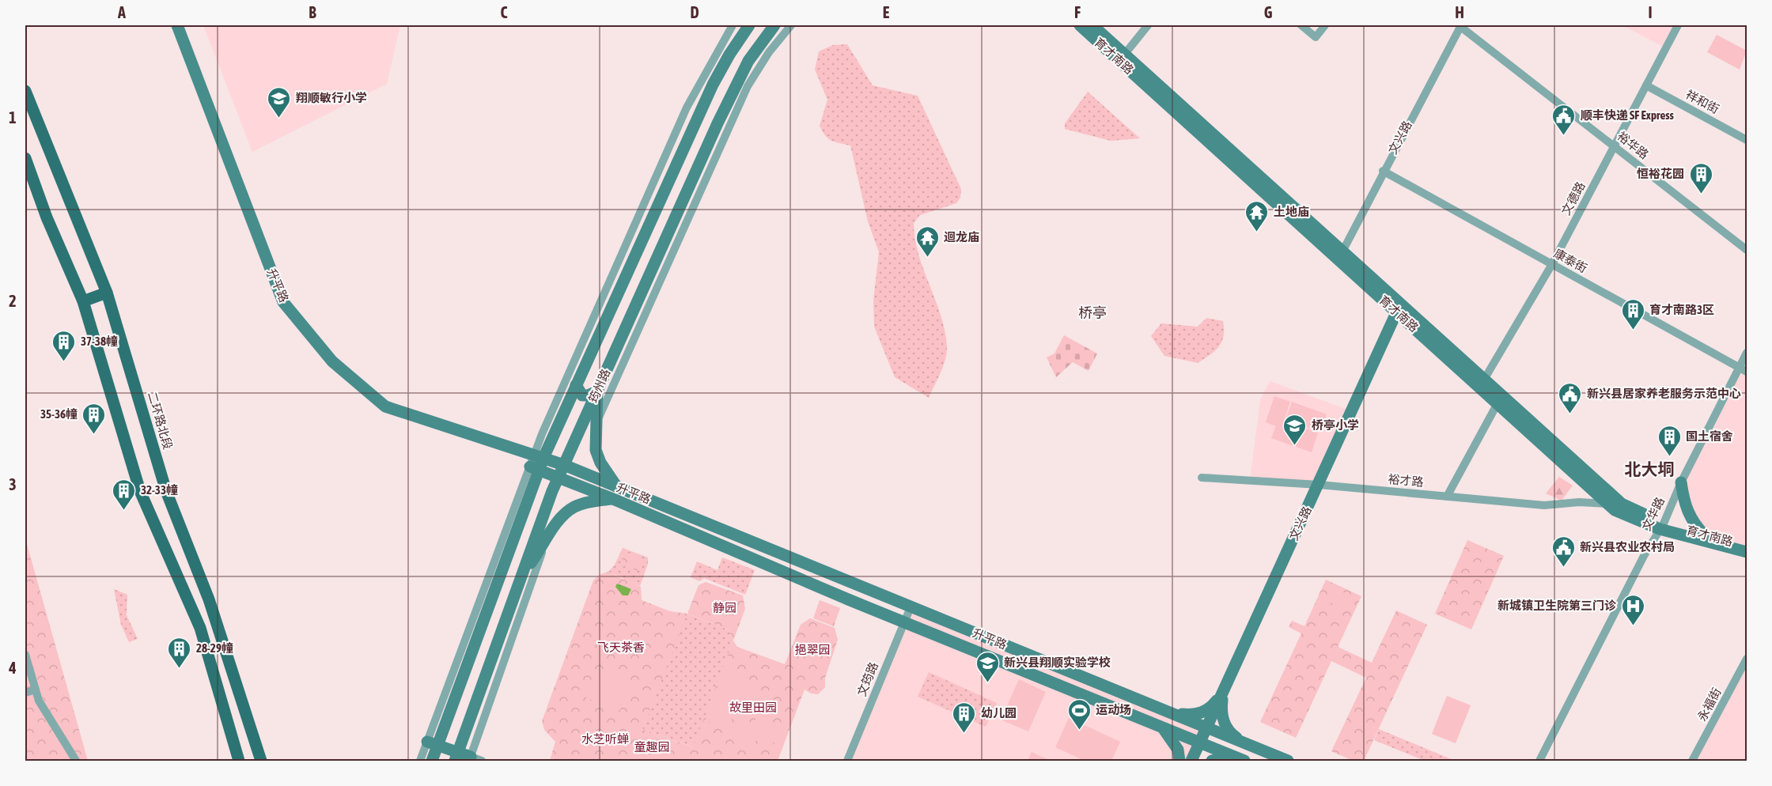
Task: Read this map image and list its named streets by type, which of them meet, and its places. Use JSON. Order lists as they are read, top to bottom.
{
  "streets": {
    "main road": ["二环路北段"],
    "street": [
      "育才南路",
      "祥和街",
      "文兴路",
      "裕华路",
      "文德路",
      "康泰街",
      "升平路",
      "筠州路",
      "裕才路",
      "文华路",
      "文筠路",
      "永福街"
    ]
  },
  "crossings": [
    ["育才南路", "文兴路"],
    ["育才南路", "文德路"],
    ["育才南路", "裕才路"],
    ["育才南路", "文华路"],
    ["祥和街", "文德路"],
    ["文兴路", "裕华路"],
    ["文兴路", "康泰街"],
    ["文兴路", "升平路"],
    ["文兴路", "裕才路"],
    ["裕华路", "文德路"],
    ["文德路", "康泰街"],
    ["康泰街", "文华路"],
    ["升平路", "筠州路"],
    ["升平路", "文筠路"]
  ],
  "districts": ["桥亭", "北大垌"],
  "parks": [
    "静园",
    "飞天茶香",
    "挹翠园",
    "故里田园",
    "水芝听蝉",
    "童趣园"
  ],
  "places": {
    "school or university": ["翔顺敏行小学", "桥亭小学", "新兴县翔顺实验学校"],
    "public building": ["顺丰快递 SF Express", "新兴县居家养老服务示范中心", "新兴县农业农村局"],
    "building": [
      "恒裕花园",
      "育才南路3区",
      "37-38幢",
      "35-36幢",
      "国土宿舍",
      "32-33幢",
      "28-29幢",
      "幼儿园"
    ],
    "temple": ["土地庙", "迴龙庙"],
    "hospital": ["新城镇卫生院第三门诊"],
    "sports": ["运动场"]
  },
  "grid": {
    "columns": [
      "A",
      "B",
      "C",
      "D",
      "E",
      "F",
      "G",
      "H",
      "I"
    ],
    "rows": [
      "1",
      "2",
      "3",
      "4"
    ]
  }
}
